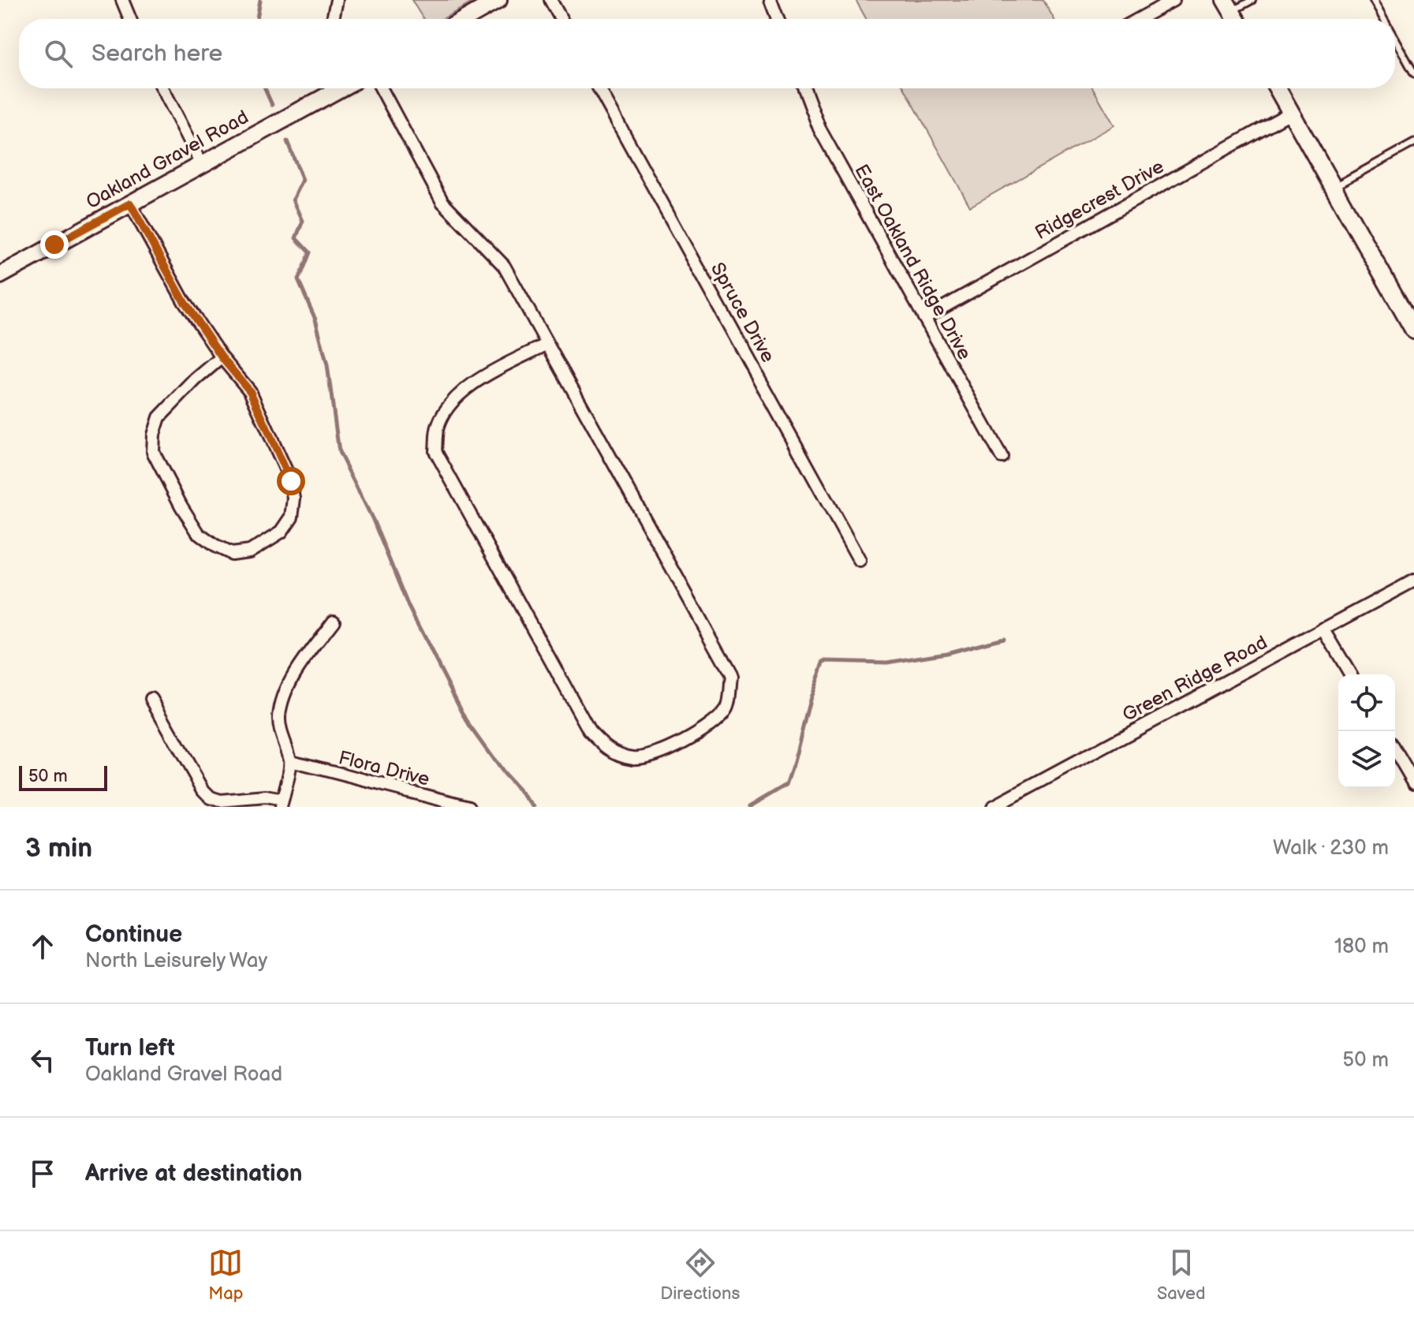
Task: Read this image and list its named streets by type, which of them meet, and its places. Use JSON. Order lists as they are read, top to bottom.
{
  "streets": {
    "street": [
      "Oakland Gravel Road",
      "Ridgecrest Drive",
      "East Oakland Ridge Drive",
      "Spruce Drive",
      "Green Ridge Road",
      "Flora Drive"
    ]
  },
  "crossings": [
    ["Ridgecrest Drive", "East Oakland Ridge Drive"]
  ],
  "scale_bar": "50 m",
  "page": {
    "search": "Search here",
    "scale": "50 m",
    "heading": ["3 min", "Walk · 230 m"],
    "list": [
      ["Continue", "North Leisurely Way", "180 m"],
      ["Turn left", "Oakland Gravel Road", "50 m"],
      "Arrive at destination"
    ],
    "nav": ["Map", "Directions", "Saved"]
  }
}
